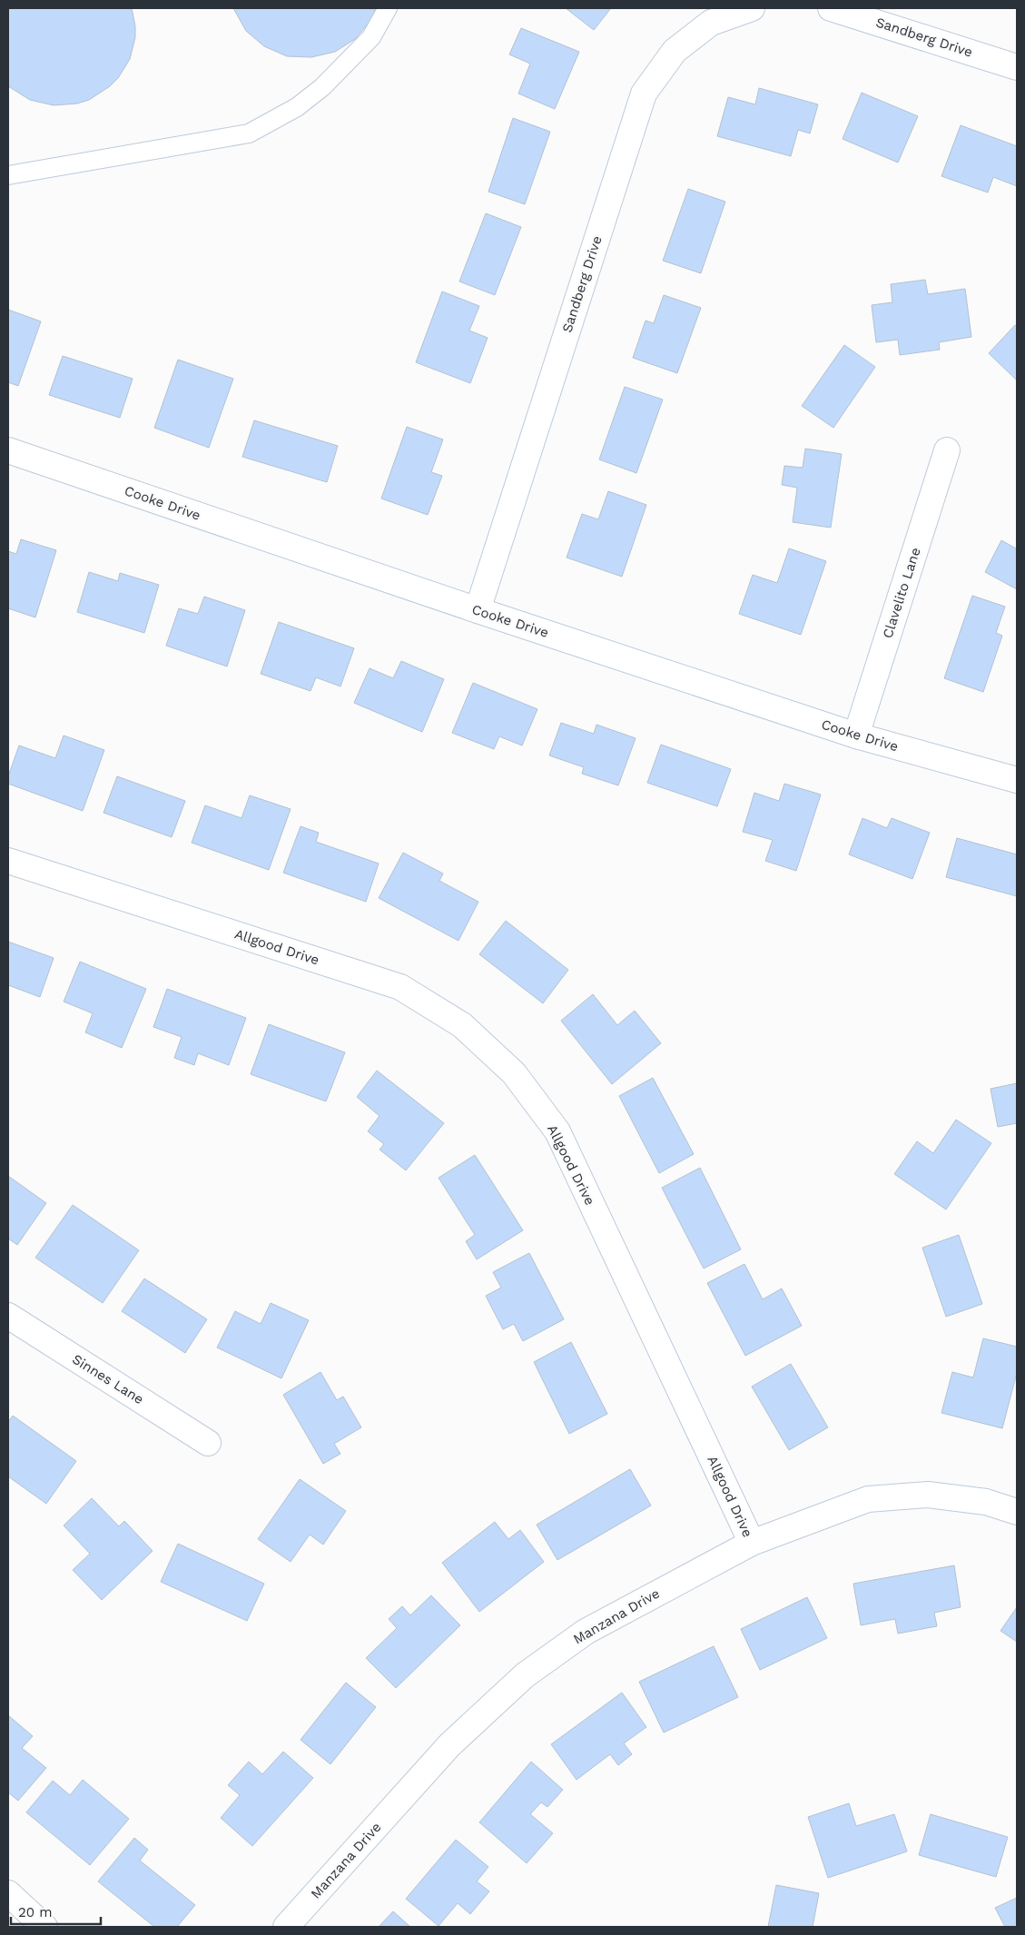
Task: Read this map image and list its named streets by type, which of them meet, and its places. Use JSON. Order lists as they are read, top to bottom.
{
  "streets": {
    "street": [
      "Sandberg Drive",
      "Cooke Drive",
      "Clavelito Lane",
      "Allgood Drive",
      "Sinnes Lane",
      "Manzana Drive"
    ]
  },
  "crossings": [
    ["Sandberg Drive", "Cooke Drive"],
    ["Cooke Drive", "Clavelito Lane"],
    ["Allgood Drive", "Manzana Drive"]
  ],
  "scale_bar": "20 m"
}
